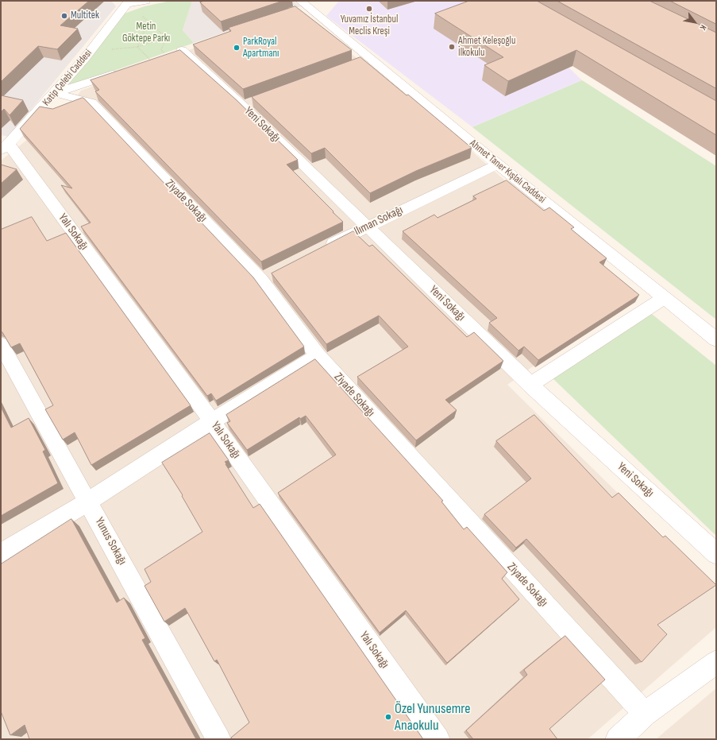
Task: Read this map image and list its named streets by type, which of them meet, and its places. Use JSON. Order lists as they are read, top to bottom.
{
  "streets": {
    "street": [
      "Katip Çelebi Caddesi",
      "Yeni Sokağı",
      "Ahmet Taner Kışlalı Caddesi",
      "Ziyade Sokağı",
      "Ilıman Sokağı",
      "Yalı Sokağı",
      "Yunus Sokağı"
    ]
  },
  "crossings": [
    ["Katip Çelebi Caddesi", "Ziyade Sokağı"],
    ["Katip Çelebi Caddesi", "Yalı Sokağı"],
    ["Yeni Sokağı", "Ilıman Sokağı"],
    ["Ahmet Taner Kışlalı Caddesi", "Ilıman Sokağı"]
  ],
  "parks": ["Metin Göktepe Parkı"],
  "places": [
    "Yuvamız İstanbul Meclis Kreşi",
    "Multitek",
    "Ahmet Keleşoğlu İlkokulu",
    "ParkRoyal Apartmanı",
    "Özel Yunusemre Anaokulu"
  ],
  "north": "bottom right"
}
